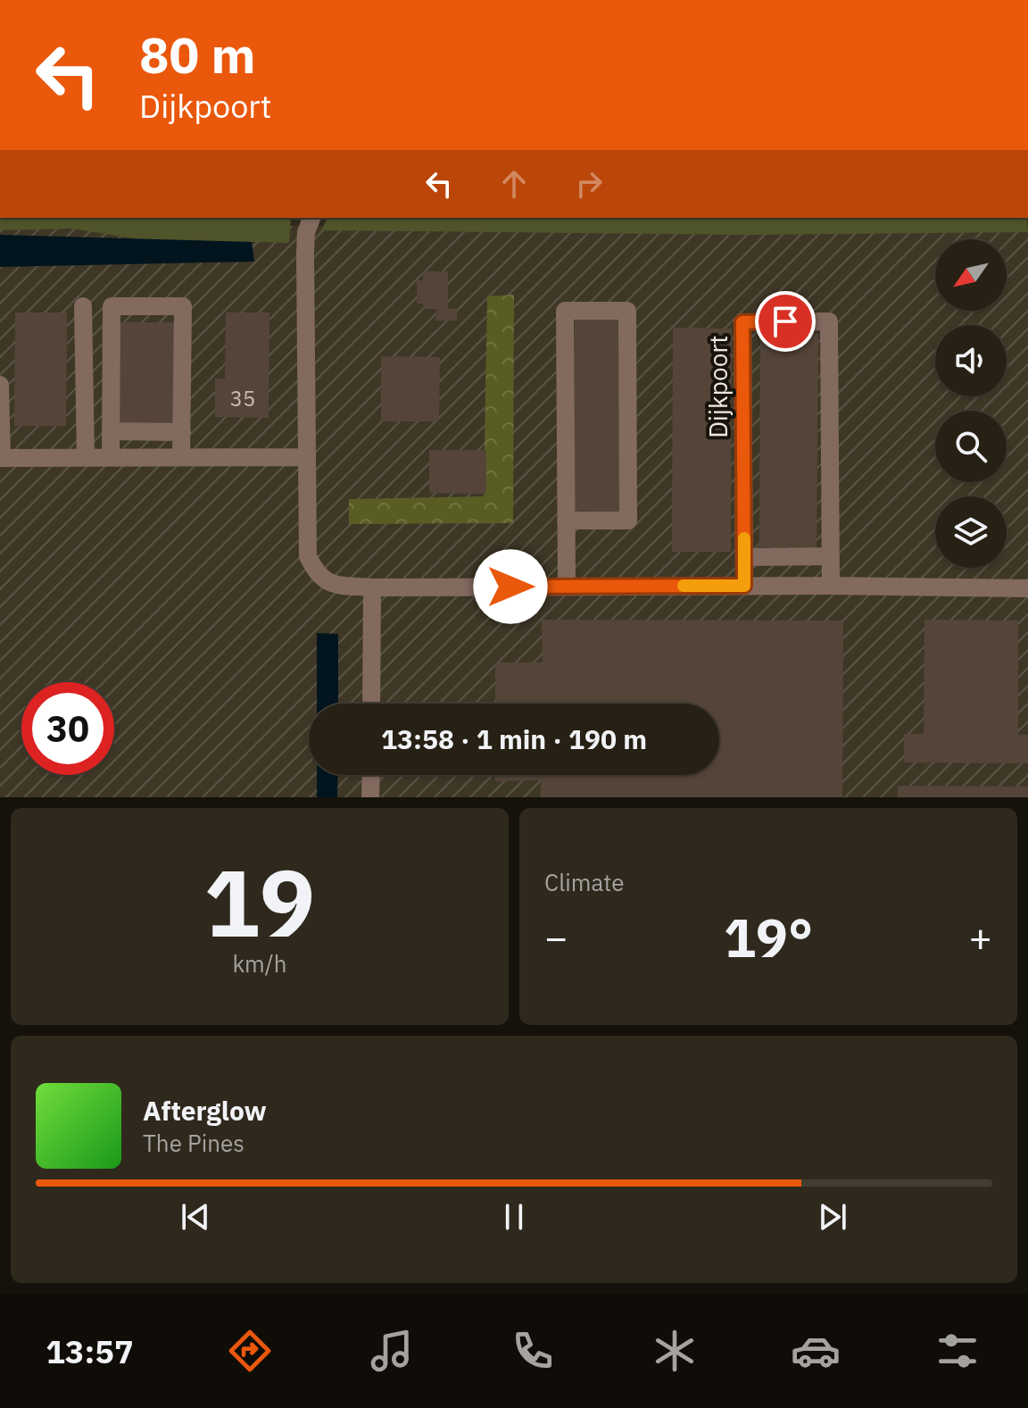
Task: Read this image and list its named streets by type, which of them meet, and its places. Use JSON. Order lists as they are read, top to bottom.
{
  "streets": {
    "street": ["Dijkpoort"]
  },
  "house_numbers": ["35"],
  "north": "bottom left",
  "page": {
    "turn": ["80 m", "Dijkpoort"],
    "limit": "30",
    "trip": "13:58 · 1 min · 190 m",
    "tile": [
      ["19", "km/h"],
      "Climate"
    ],
    "heat": ["−", "19°", "+"],
    "song": ["Afterglow", "The Pines"],
    "tabs": "13:57"
  }
}
